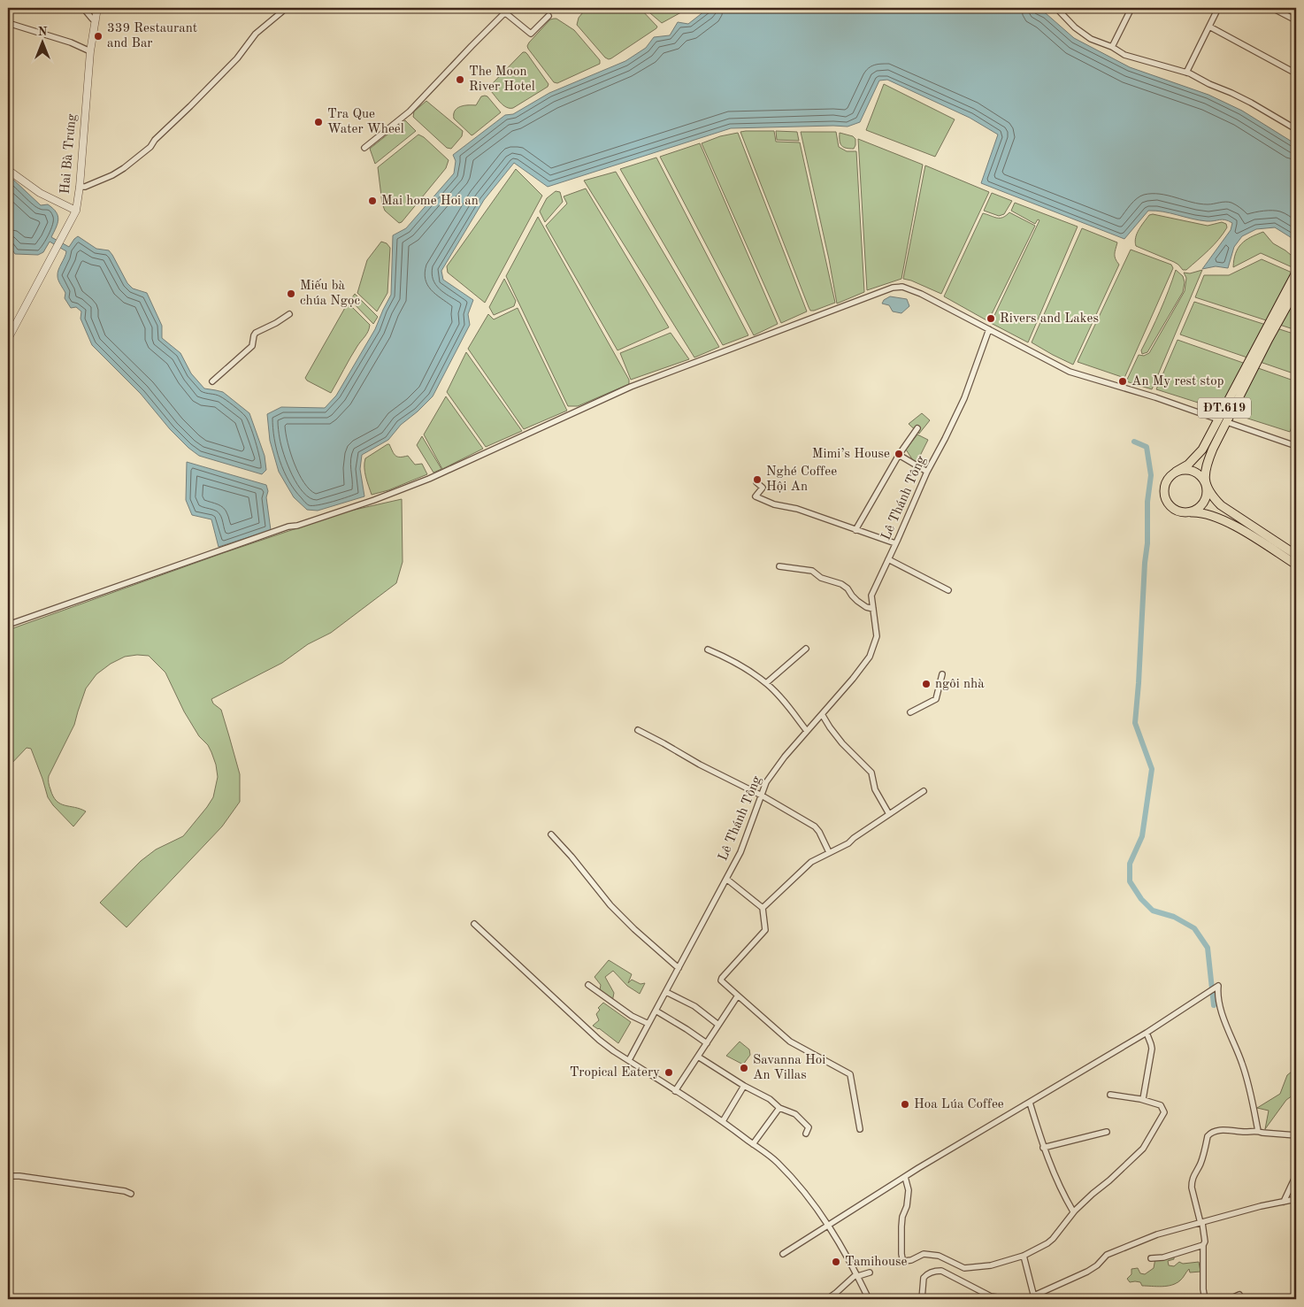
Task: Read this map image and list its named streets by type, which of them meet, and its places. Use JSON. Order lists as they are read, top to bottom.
{
  "streets": {
    "main road": ["ĐT.619"],
    "street": ["Hai Bà Trưng", "Lê Thánh Tông"]
  },
  "places": [
    "339 Restaurant and Bar",
    "The Moon River Hotel",
    "Tra Que Water Wheel",
    "Mai home Hoi an",
    "Miếu bà chúa Ngọc",
    "Rivers and Lakes",
    "An My rest stop",
    "Mimi’s House",
    "Nghé Coffee Hội An",
    "ngôi nhà",
    "Savanna Hoi An Villas",
    "Tropical Eatery",
    "Hoa Lúa Coffee",
    "Tamihouse"
  ],
  "north": "top"
}
